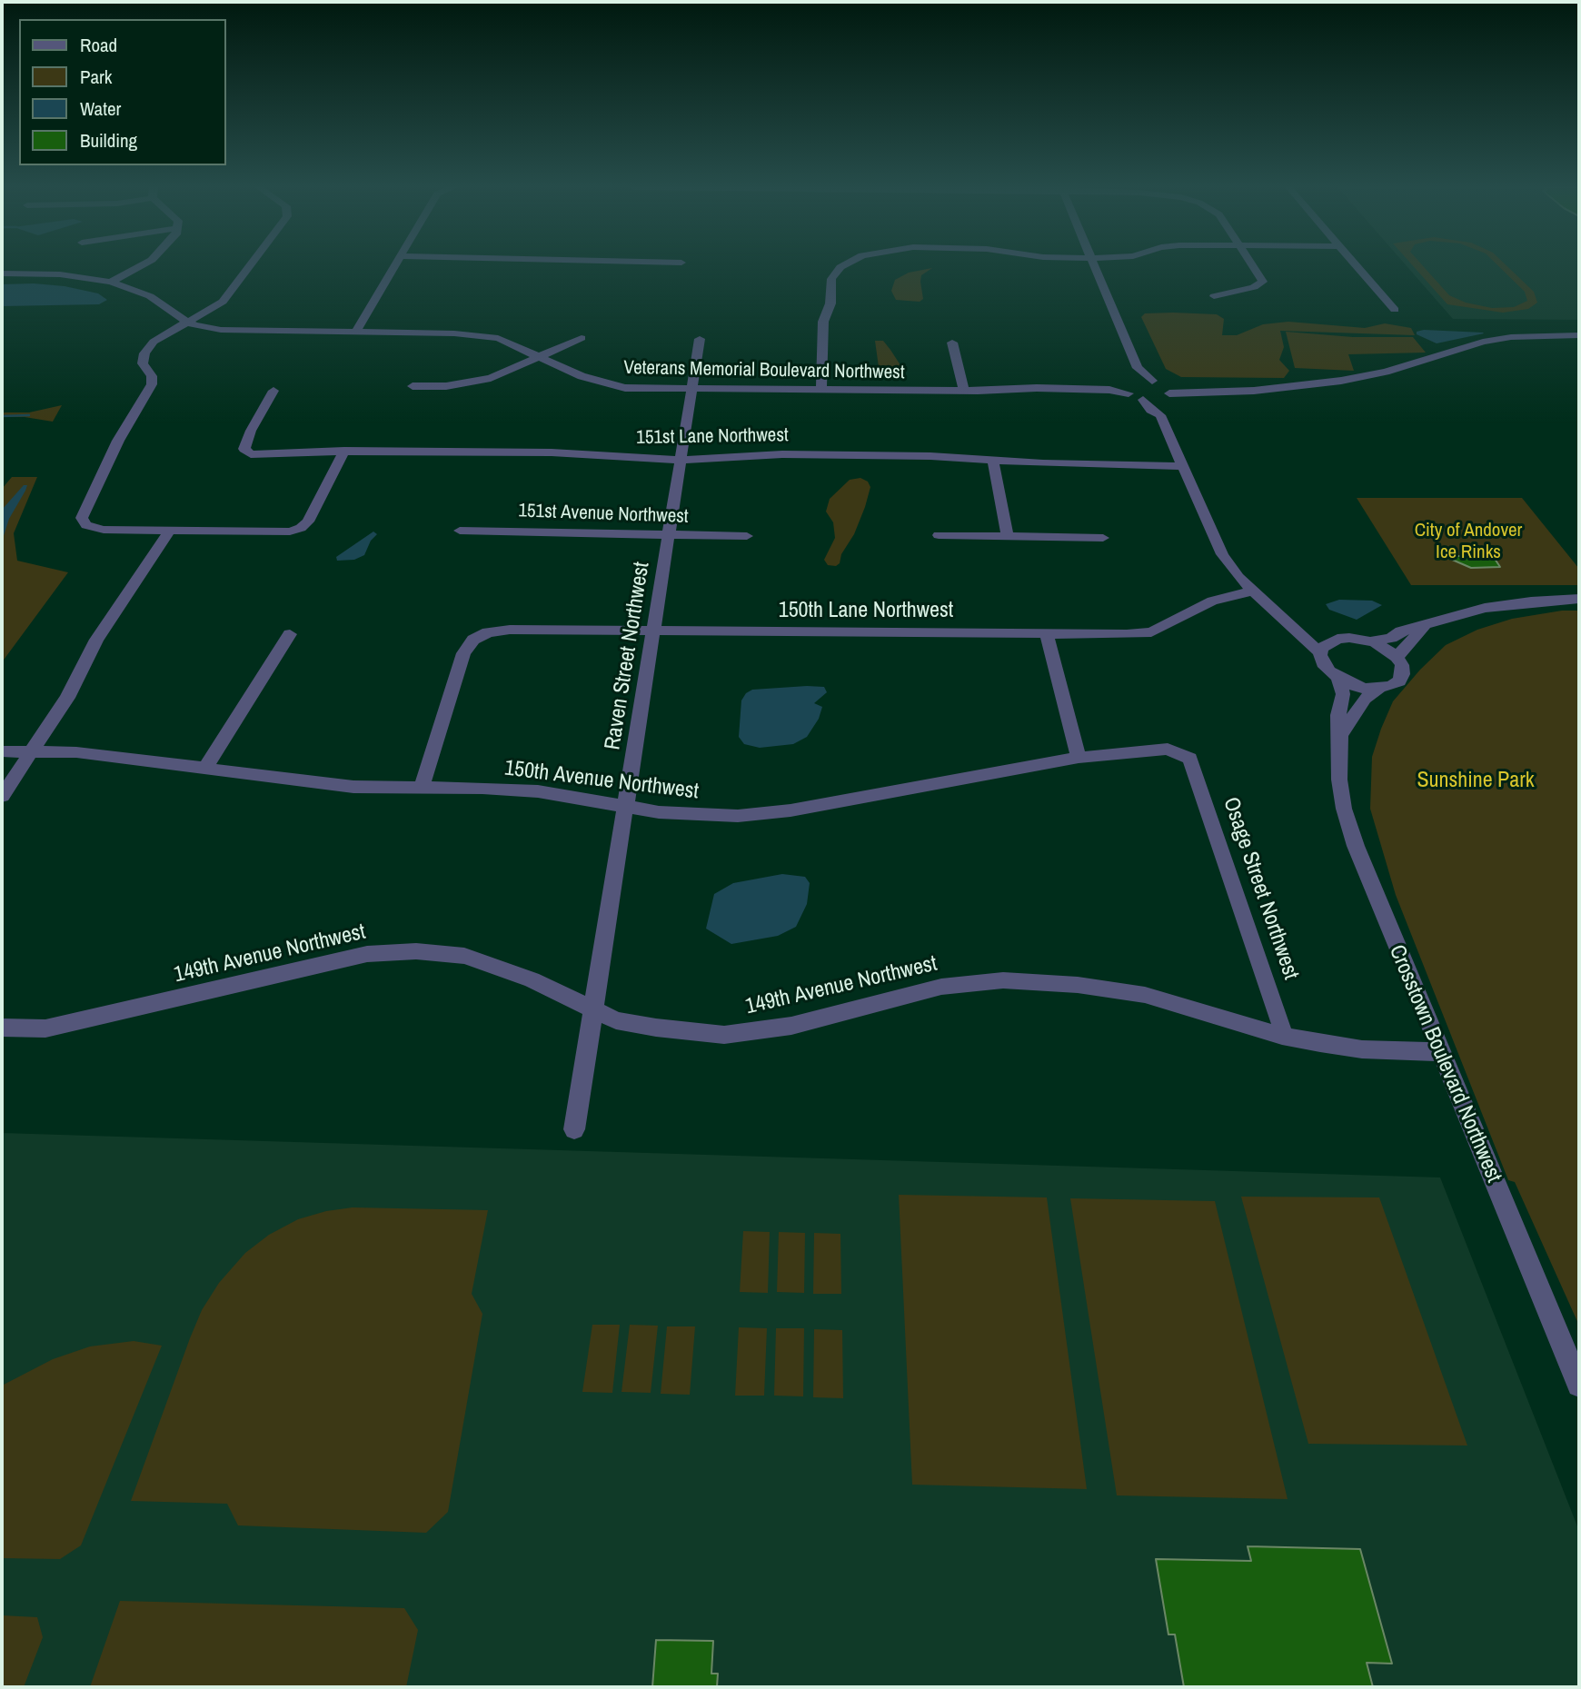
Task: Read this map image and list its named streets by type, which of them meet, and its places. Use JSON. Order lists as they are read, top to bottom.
{
  "streets": {
    "street": [
      "Veterans Memorial Boulevard Northwest",
      "151st Lane Northwest",
      "151st Avenue Northwest",
      "150th Lane Northwest",
      "Raven Street Northwest",
      "150th Avenue Northwest",
      "Osage Street Northwest",
      "149th Avenue Northwest",
      "Crosstown Boulevard Northwest"
    ]
  },
  "crossings": [
    ["Veterans Memorial Boulevard Northwest", "Raven Street Northwest"],
    ["151st Lane Northwest", "Raven Street Northwest"],
    ["151st Avenue Northwest", "Raven Street Northwest"],
    ["150th Lane Northwest", "Raven Street Northwest"],
    ["150th Lane Northwest", "150th Avenue Northwest"],
    ["Raven Street Northwest", "150th Avenue Northwest"],
    ["Raven Street Northwest", "149th Avenue Northwest"],
    ["150th Avenue Northwest", "Osage Street Northwest"],
    ["Osage Street Northwest", "149th Avenue Northwest"],
    ["149th Avenue Northwest", "Crosstown Boulevard Northwest"]
  ],
  "parks": ["City of Andover Ice Rinks", "Sunshine Park"],
  "legend": [
    "Road",
    "Park",
    "Water",
    "Building"
  ]
}
